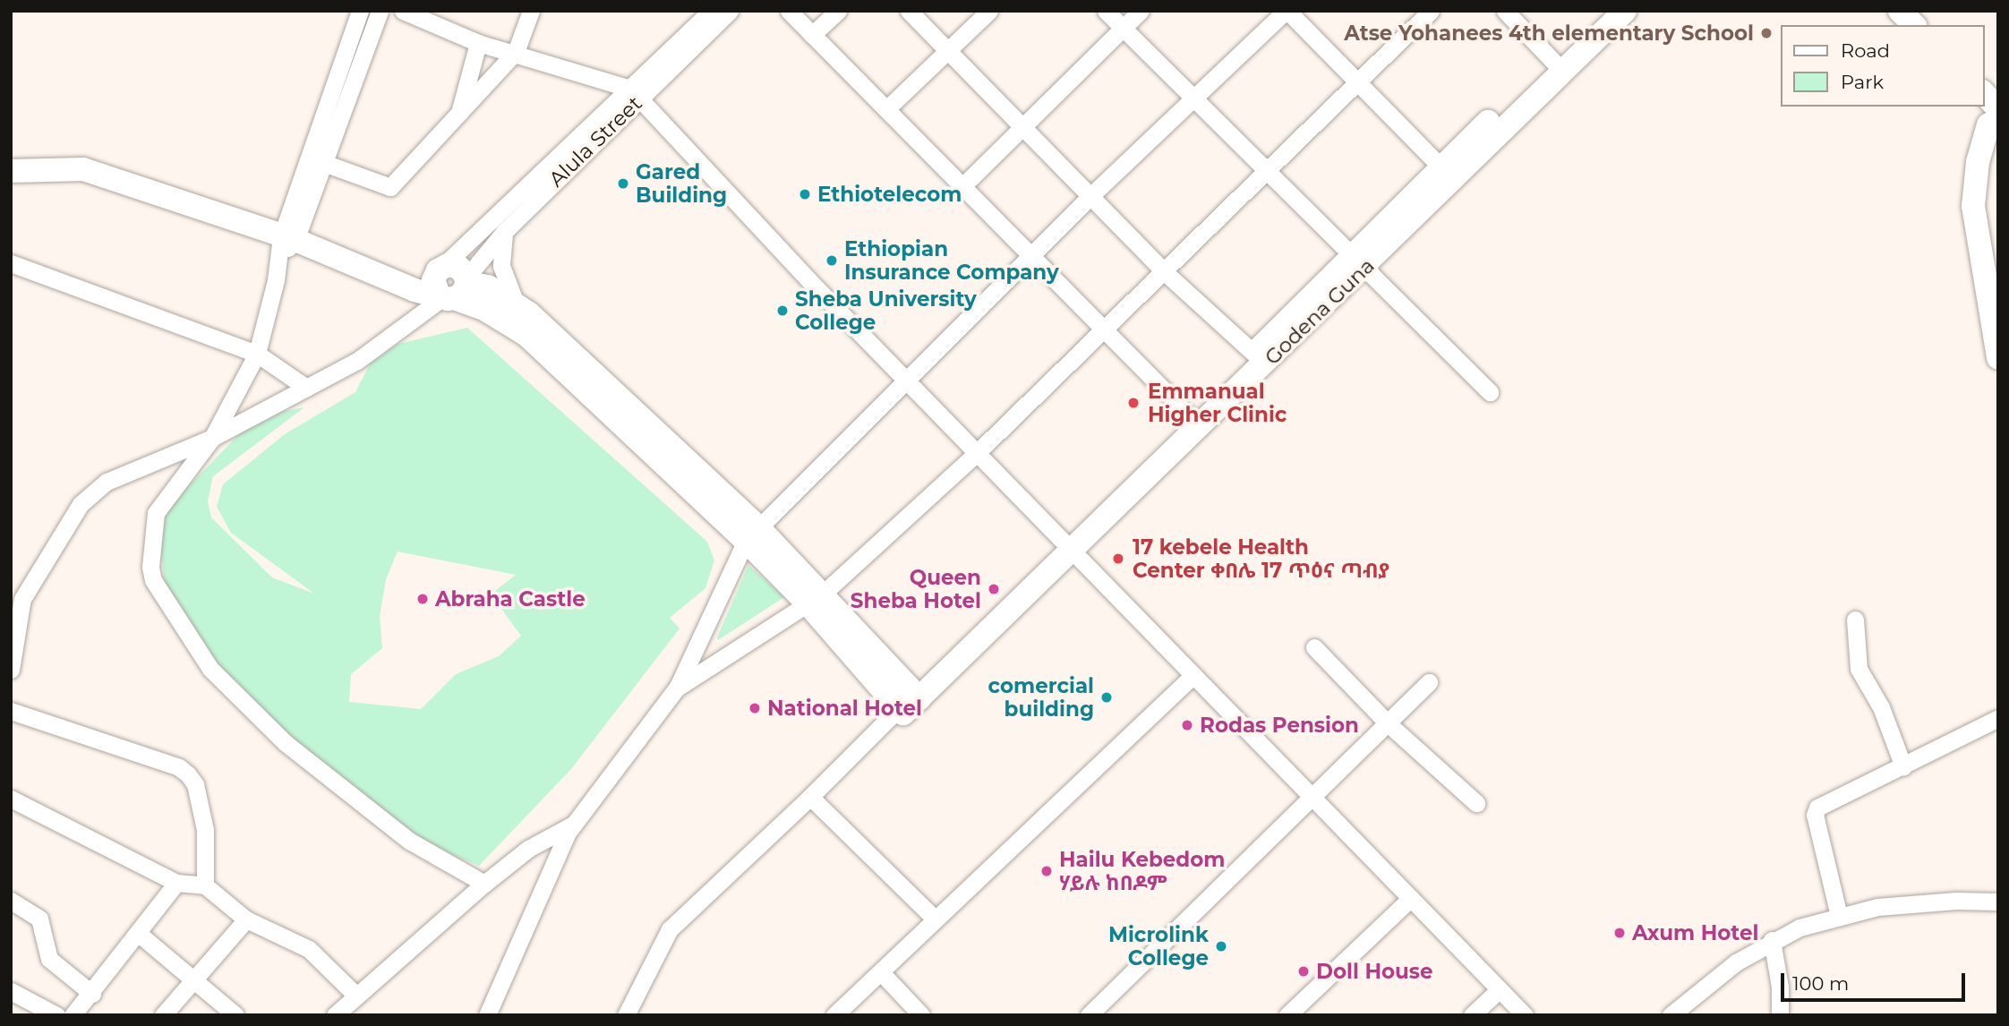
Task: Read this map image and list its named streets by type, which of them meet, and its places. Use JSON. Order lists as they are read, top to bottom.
{
  "streets": {
    "main road": ["Godena Guna"],
    "street": ["Alula Street"]
  },
  "places": [
    "Atse Yohanees 4th elementary School",
    "Gared Building",
    "Ethiotelecom",
    "Ethiopian Insurance Company",
    "Sheba University College",
    "Emmanual Higher Clinic",
    "17 kebele Health Center ቀበሌ 17 ጥዕና ጣብያ",
    "Queen Sheba Hotel",
    "Abraha Castle",
    "comercial building",
    "National Hotel",
    "Rodas Pension",
    "Hailu Kebedom ሃይሉ ከበዶም",
    "Axum Hotel",
    "Microlink College",
    "Doll House"
  ],
  "legend": ["Road", "Park"],
  "scale_bar": "100 m"
}
